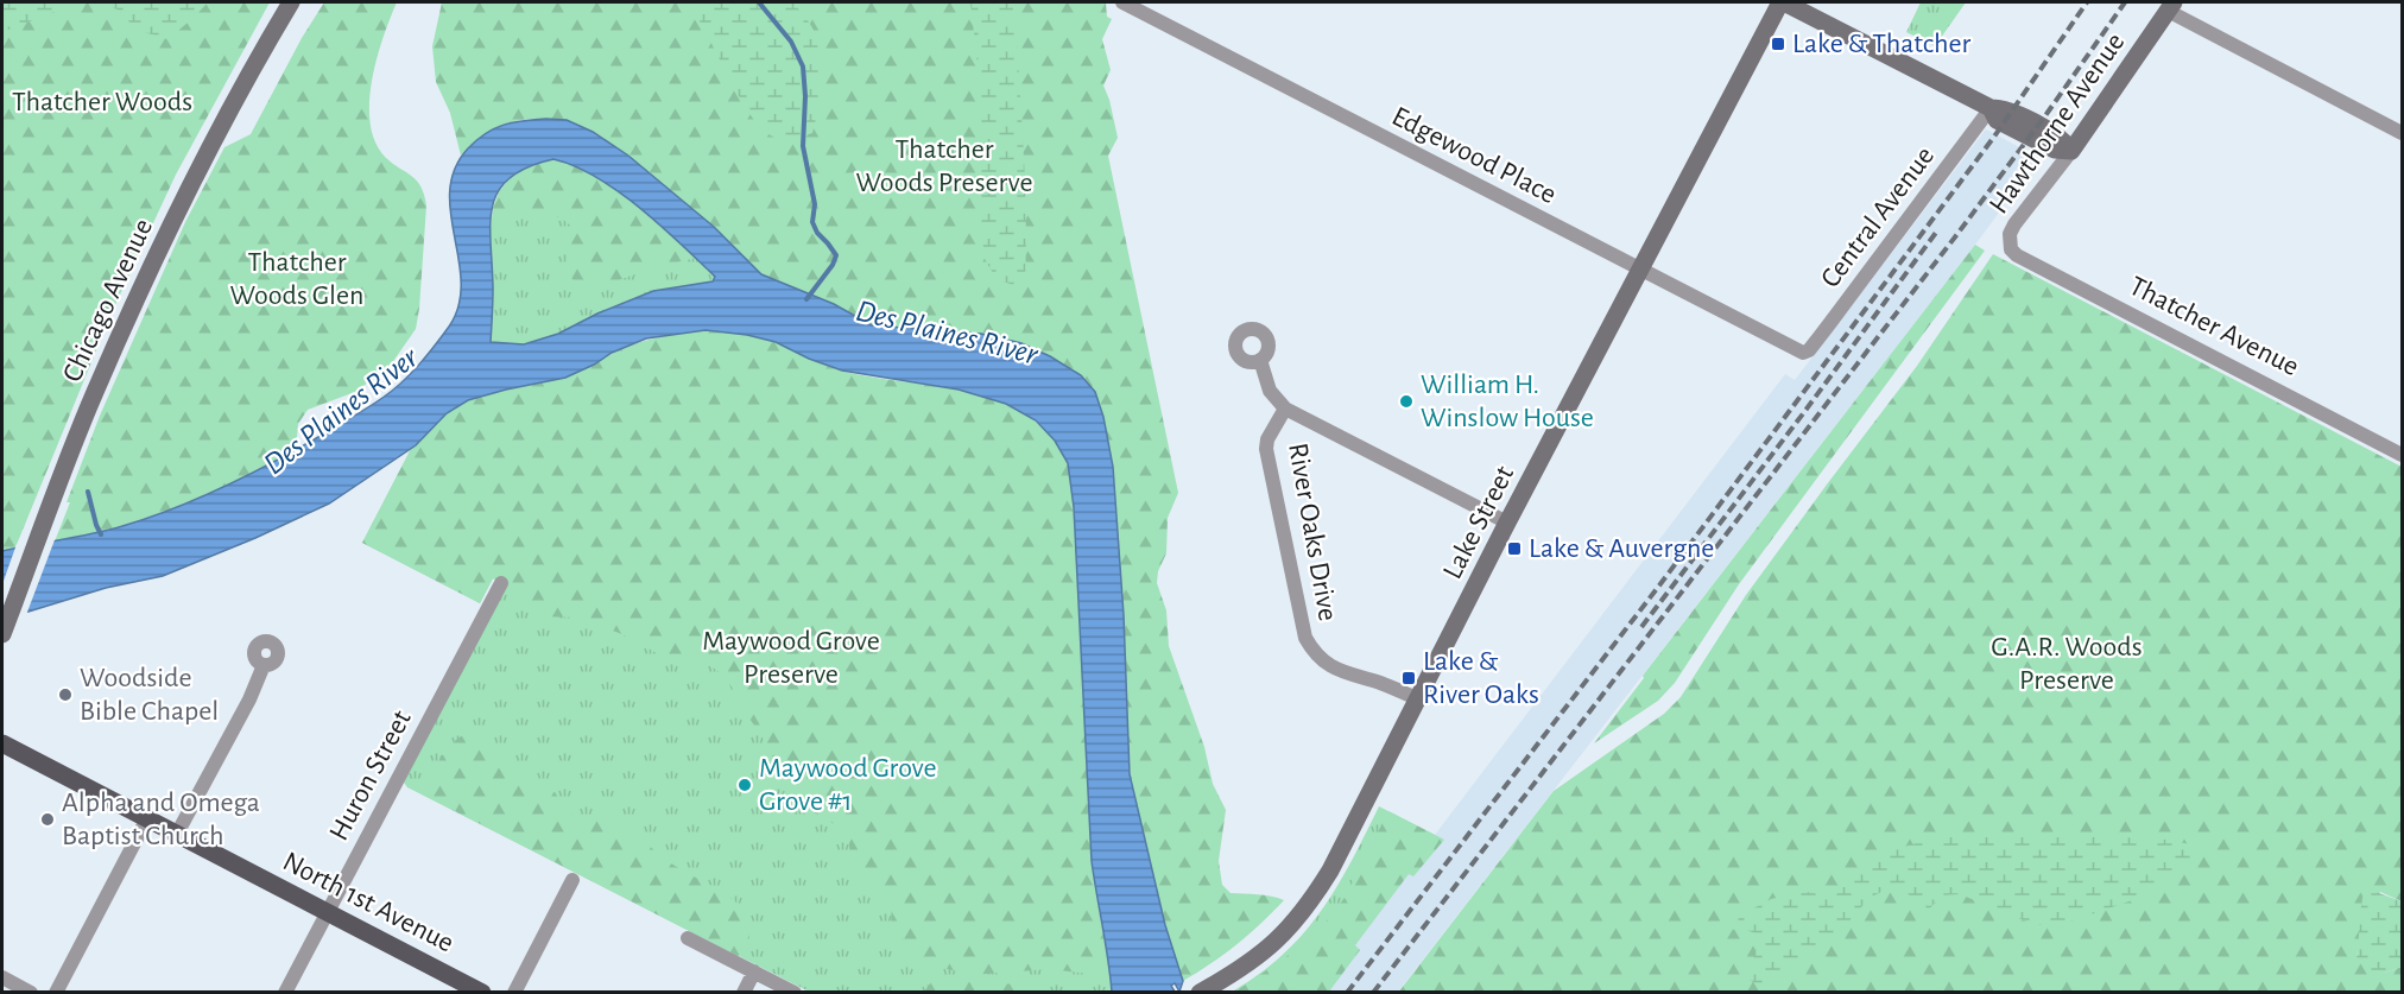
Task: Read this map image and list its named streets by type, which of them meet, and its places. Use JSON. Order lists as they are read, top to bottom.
{
  "streets": {
    "main road": [
      "Hawthorne Avenue",
      "Chicago Avenue",
      "Lake Street",
      "North 1st Avenue"
    ],
    "street": [
      "Edgewood Place",
      "Central Avenue",
      "Thatcher Avenue",
      "River Oaks Drive",
      "Huron Street"
    ]
  },
  "crossings": [
    ["Hawthorne Avenue", "Thatcher Avenue"],
    ["Edgewood Place", "Central Avenue"],
    ["Edgewood Place", "Lake Street"],
    ["Lake Street", "River Oaks Drive"],
    ["Huron Street", "North 1st Avenue"]
  ],
  "water": ["Des Plaines River"],
  "parks": [
    "Thatcher Woods",
    "Thatcher Woods Preserve",
    "Thatcher Woods Glen",
    "Maywood Grove Preserve",
    "G.A.R. Woods Preserve"
  ],
  "places": {
    "transit": ["Lake & Thatcher", "Lake & Auvergne", "Lake & River Oaks"],
    "other": [
      "William H. Winslow House",
      "Woodside Bible Chapel",
      "Maywood Grove Grove #1",
      "Alpha and Omega Baptist Church"
    ]
  }
}
